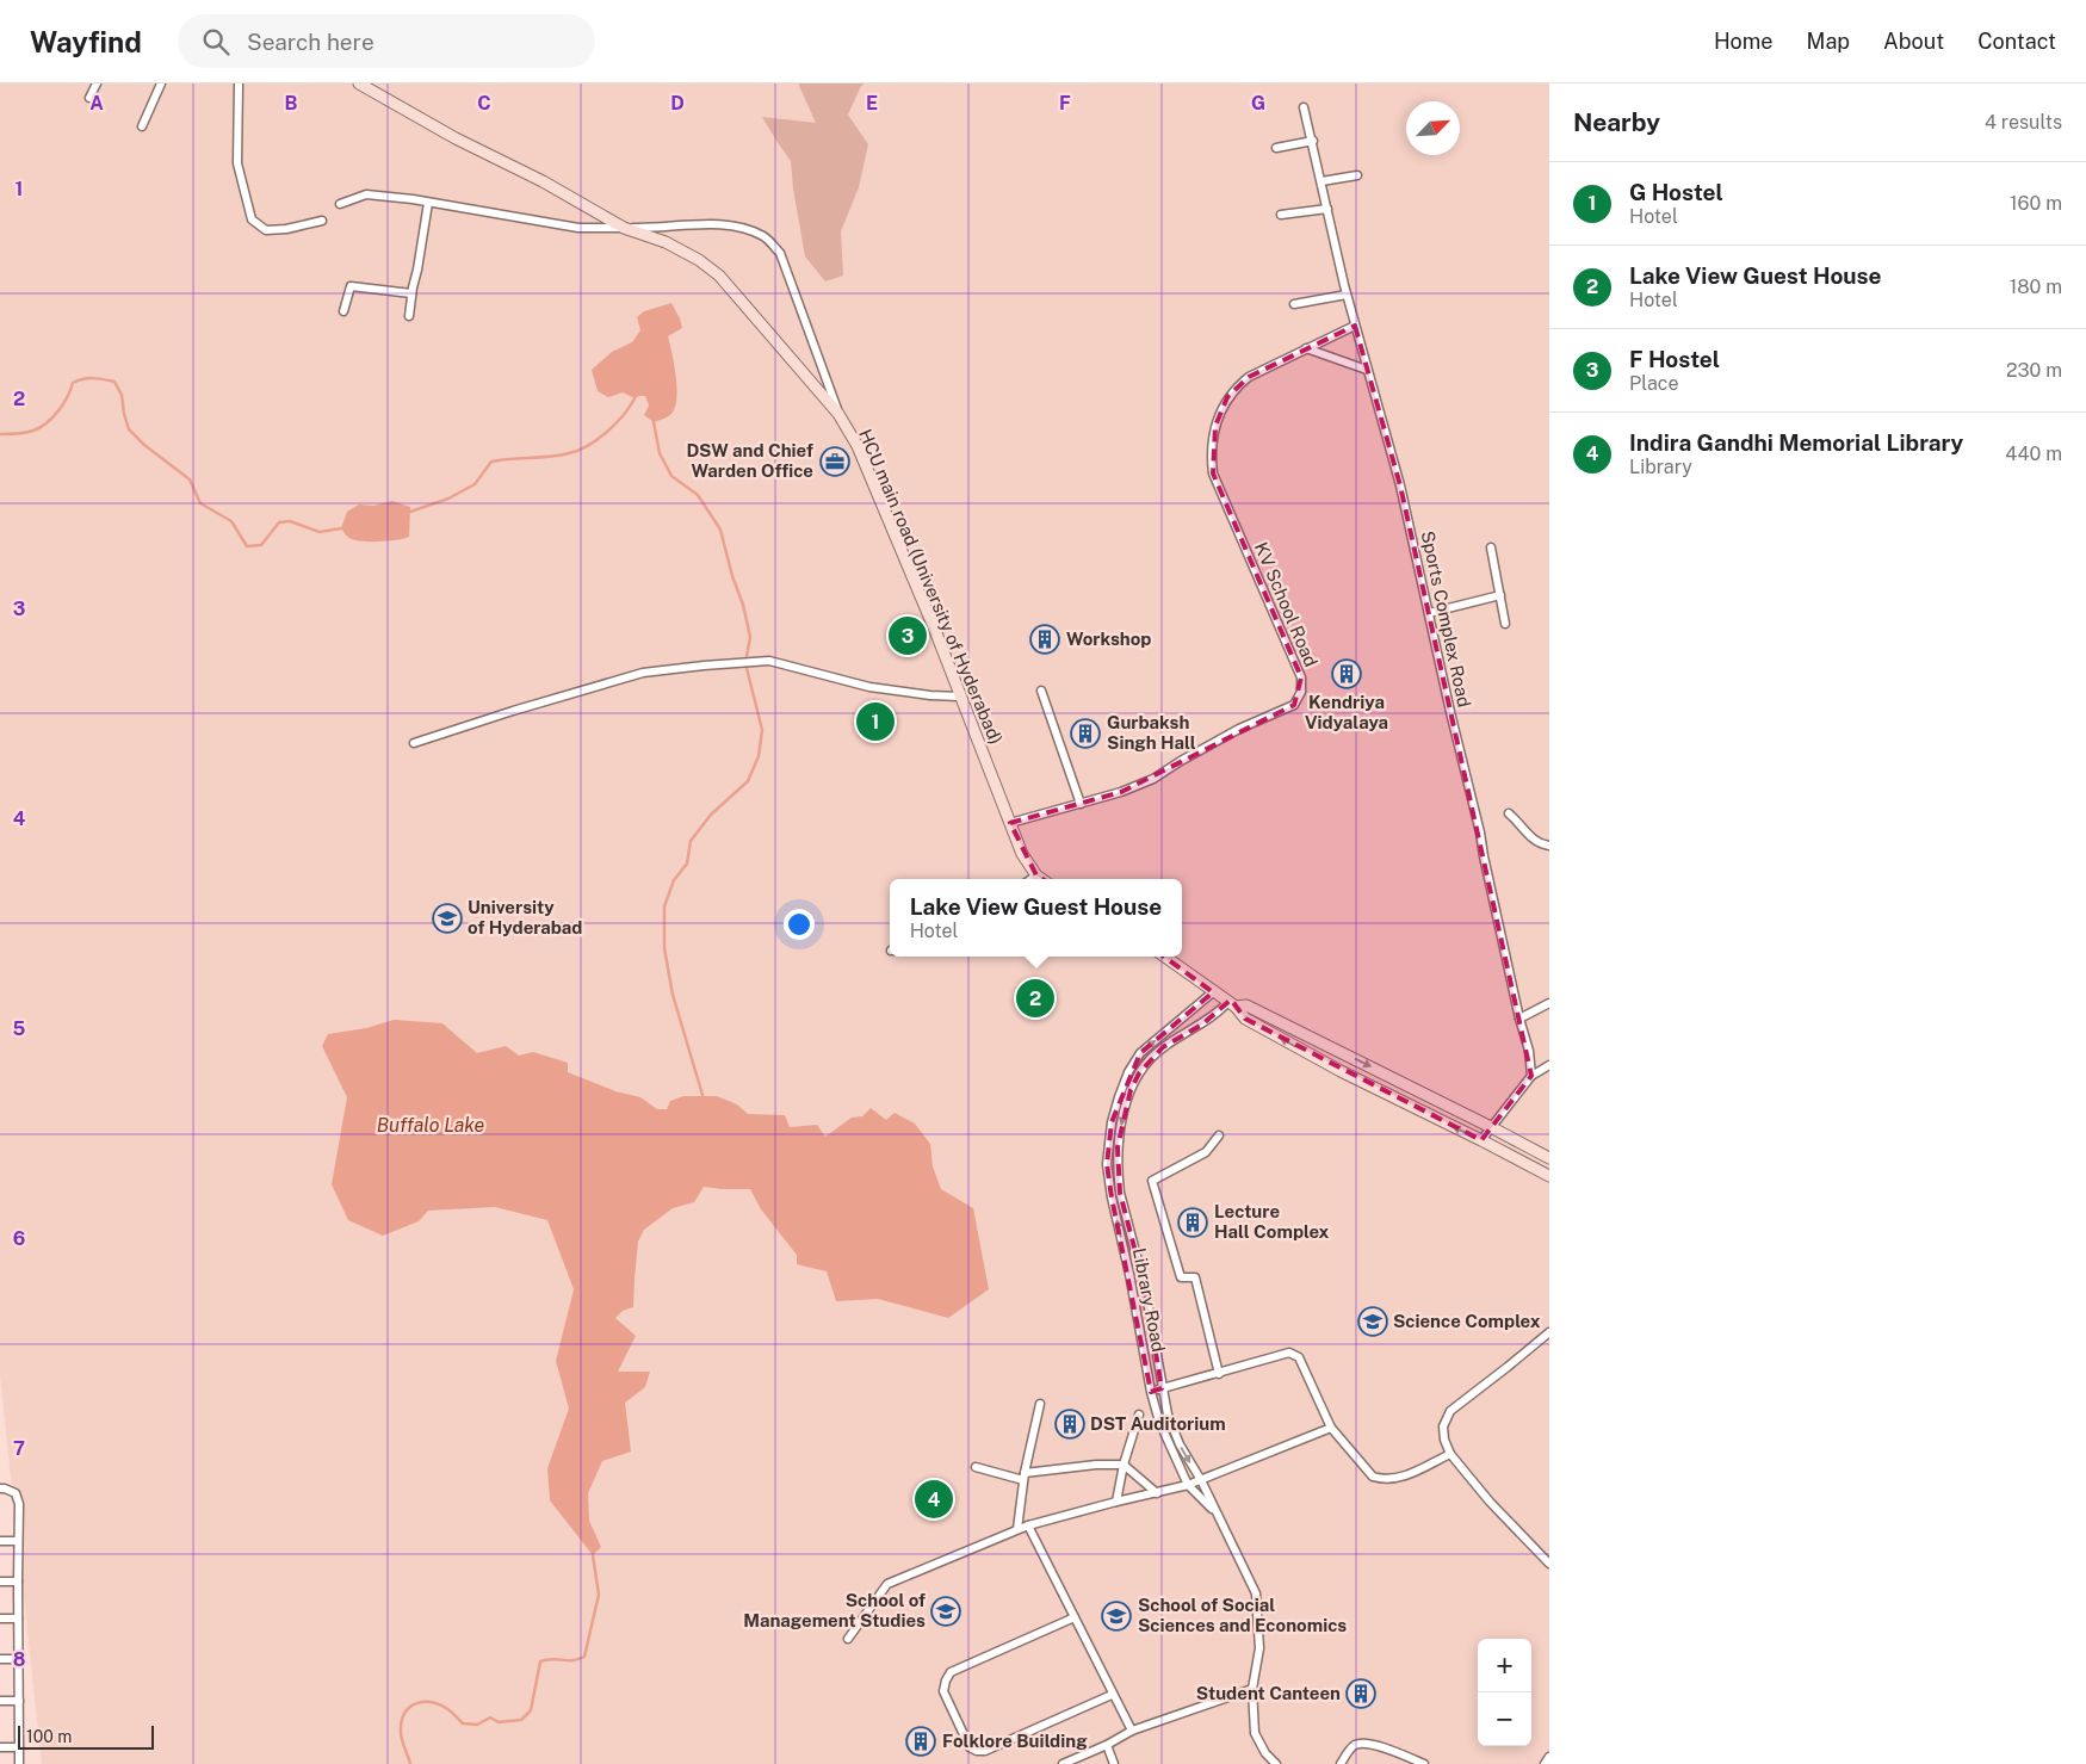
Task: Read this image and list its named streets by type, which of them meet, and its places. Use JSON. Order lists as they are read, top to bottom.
{
  "streets": {
    "street": [
      "HCU main road (University of Hyderabad)",
      "KV School Road",
      "Sports Complex Road",
      "Library Road"
    ]
  },
  "crossings": [
    ["HCU main road (University of Hyderabad)", "KV School Road"],
    ["KV School Road", "Sports Complex Road"]
  ],
  "one_way": ["Library Road"],
  "water": ["Buffalo Lake"],
  "places": {
    "office": ["DSW and Chief Warden Office"],
    "building": [
      "Workshop",
      "Kendriya Vidyalaya",
      "Gurbaksh Singh Hall",
      "Lecture Hall Complex",
      "DST Auditorium",
      "Student Canteen",
      "Folklore Building"
    ],
    "school or university": [
      "University of Hyderabad",
      "Science Complex",
      "School of Management Studies",
      "School of Social Sciences and Economics"
    ]
  },
  "scale_bar": "100 m",
  "north": "top right",
  "page": {
    "header": "Wayfind",
    "search": "Search here",
    "nav": [
      "Home",
      "Map",
      "About",
      "Contact"
    ],
    "heading": ["Nearby", "4 results"],
    "list": [
      {
        "mark": "1",
        "name": "G Hostel",
        "note": "Hotel",
        "value": "160 m"
      },
      {
        "mark": "2",
        "name": "Lake View Guest House",
        "note": "Hotel",
        "value": "180 m"
      },
      {
        "mark": "3",
        "name": "F Hostel",
        "note": "Place",
        "value": "230 m"
      },
      {
        "mark": "4",
        "name": "Indira Gandhi Memorial Library",
        "note": "Library",
        "value": "440 m"
      }
    ],
    "pins": [
      "3",
      "1",
      "2",
      "4"
    ],
    "popup": ["Lake View Guest House", "Hotel"],
    "map_buttons": ["+", "−"],
    "scale": "100 m"
  },
  "grid": {
    "columns": [
      "A",
      "B",
      "C",
      "D",
      "E",
      "F",
      "G"
    ],
    "rows": [
      "1",
      "2",
      "3",
      "4",
      "5",
      "6",
      "7",
      "8"
    ]
  }
}
